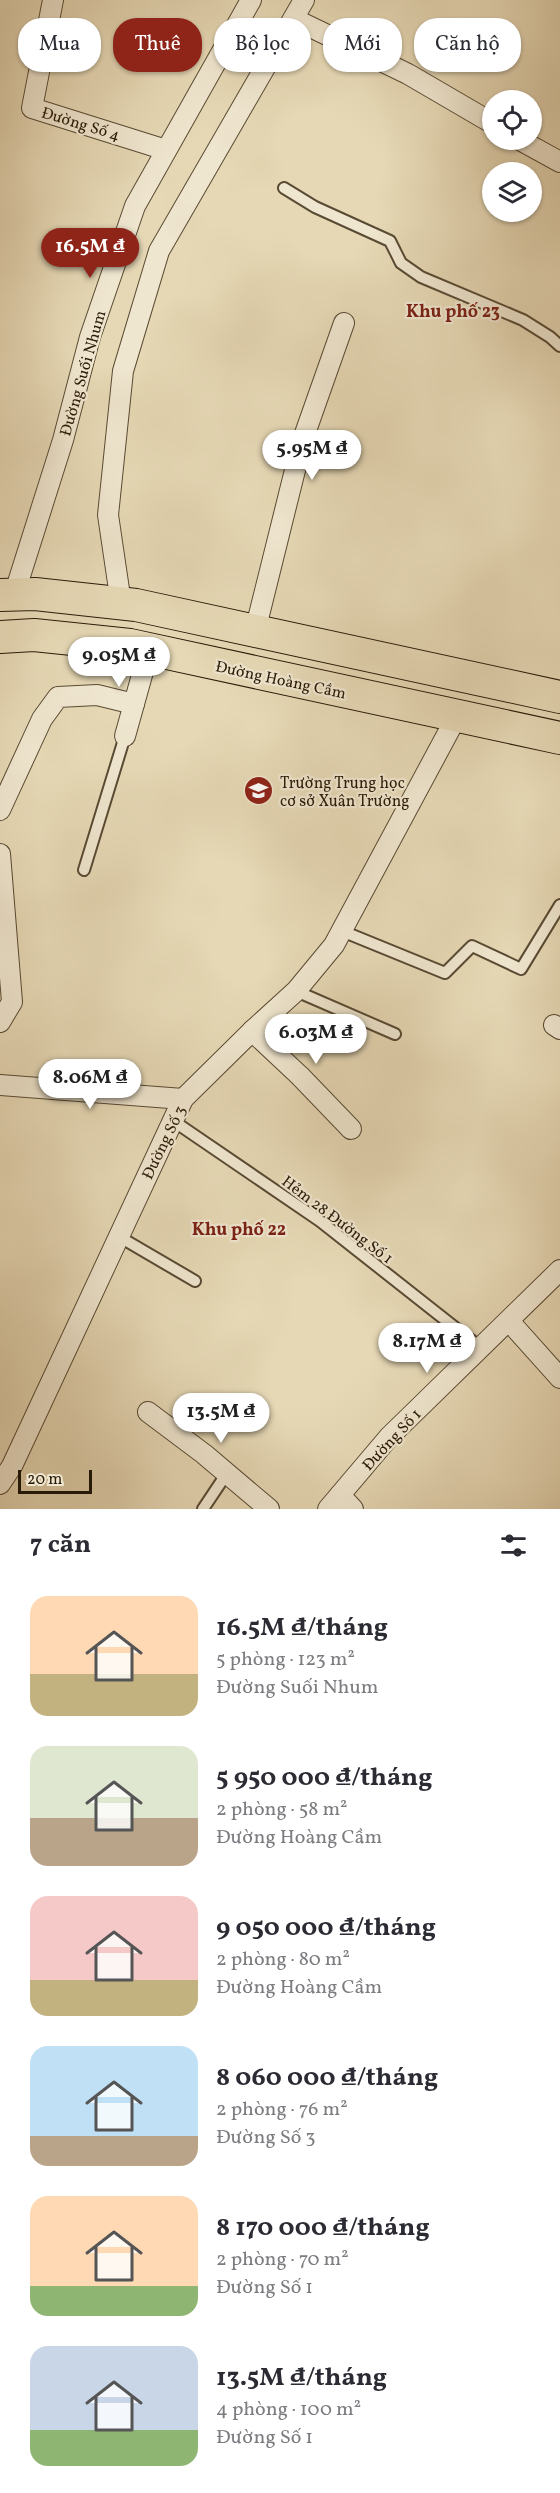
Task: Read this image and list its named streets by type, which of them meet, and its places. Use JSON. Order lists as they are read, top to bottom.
{
  "streets": {
    "main road": ["Đường Hoàng Cầm"],
    "street": [
      "Đường Số 4",
      "Đường Suối Nhum",
      "Đường Số 3",
      "Đường Số 1"
    ],
    "lane": ["Hẻm 28 Đường Số 1"]
  },
  "crossings": [
    ["Đường Số 4", "Đường Suối Nhum"],
    ["Đường Hoàng Cầm", "Đường Số 3"],
    ["Đường Số 3", "Hẻm 28 Đường Số 1"],
    ["Hẻm 28 Đường Số 1", "Đường Số 1"]
  ],
  "districts": ["Khu phố 23", "Khu phố 22"],
  "places": {
    "school or university": ["Trường Trung học cơ sở Xuân Trường"]
  },
  "scale_bar": "20 m",
  "page": {
    "chip": [
      "Mua",
      "Thuê",
      "Bộ lọc",
      "Mới",
      "Căn hộ"
    ],
    "price": [
      "16.5M ₫",
      "5.95M ₫",
      "9.05M ₫",
      "6.03M ₫",
      "8.06M ₫",
      "8.17M ₫",
      "13.5M ₫"
    ],
    "scale": "20 m",
    "heading": "7 căn",
    "list": [
      {
        "name": "16.5M ₫/tháng",
        "note": "5 phòng · 123 m² · Đường Suối Nhum"
      },
      {
        "name": "5 950 000 ₫/tháng",
        "note": "2 phòng · 58 m² · Đường Hoàng Cầm"
      },
      {
        "name": "9 050 000 ₫/tháng",
        "note": "2 phòng · 80 m² · Đường Hoàng Cầm"
      },
      {
        "name": "8 060 000 ₫/tháng",
        "note": "2 phòng · 76 m² · Đường Số 3"
      },
      {
        "name": "8 170 000 ₫/tháng",
        "note": "2 phòng · 70 m² · Đường Số 1"
      },
      {
        "name": "13.5M ₫/tháng",
        "note": "4 phòng · 100 m² · Đường Số 1"
      }
    ]
  }
}
